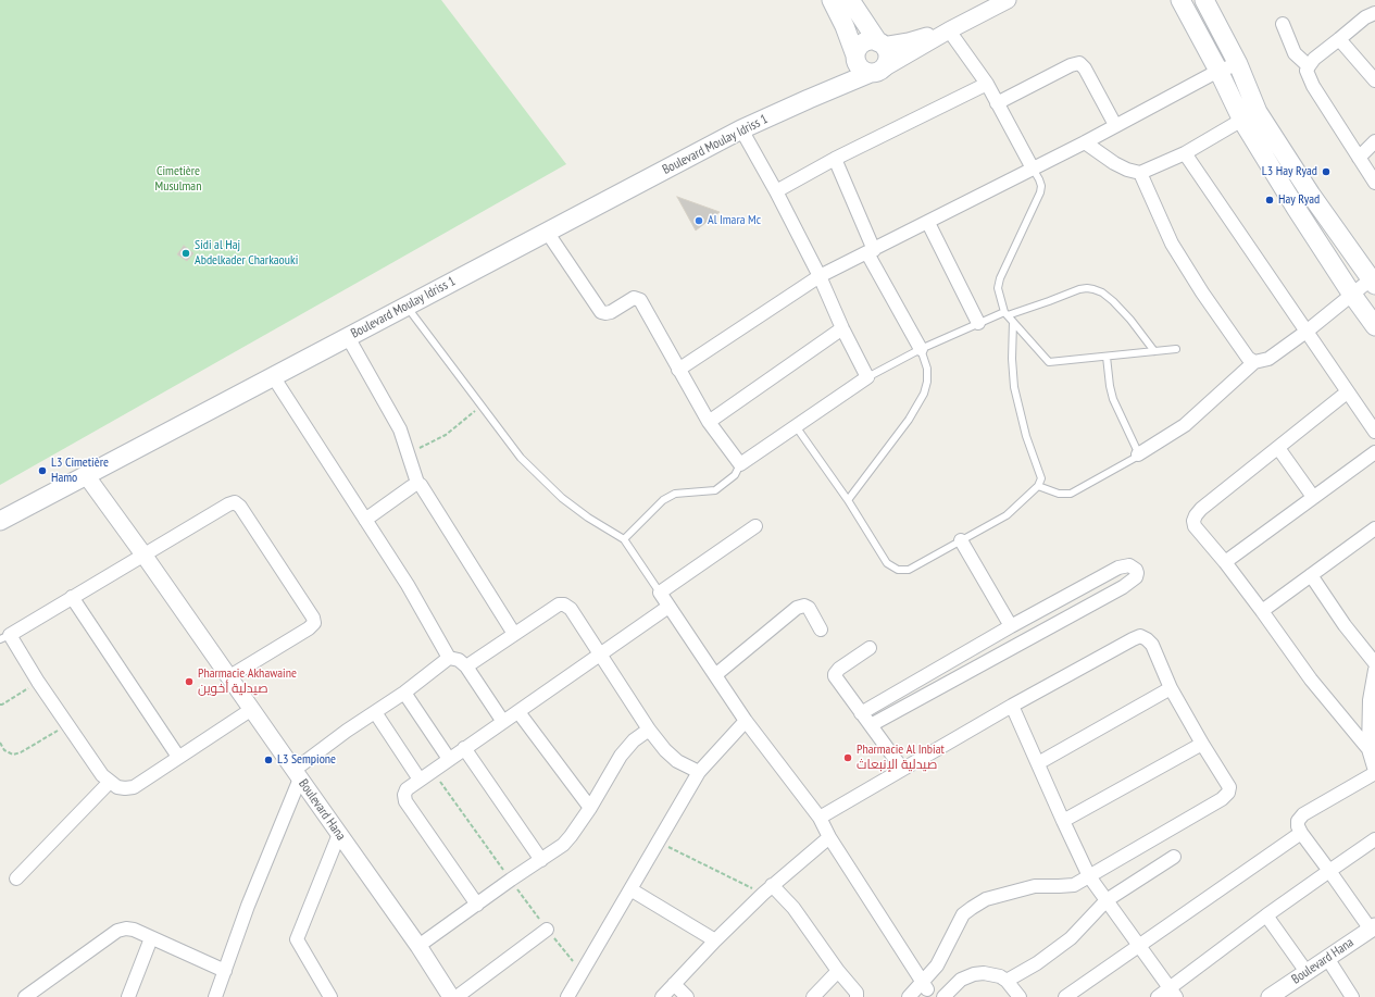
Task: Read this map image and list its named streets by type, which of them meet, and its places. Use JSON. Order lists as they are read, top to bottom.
{
  "streets": {
    "main road": ["Boulevard Moulay Idriss 1"],
    "street": ["Boulevard Hana"]
  },
  "crossings": [
    ["Boulevard Moulay Idriss 1", "Boulevard Hana"]
  ],
  "parks": ["Cimetière Musulman"],
  "places": [
    "L3 Hay Ryad",
    "Hay Ryad",
    "Al Imara Mc",
    "Sidi al Haj Abdelkader Charkaouki",
    "L3 Cimetière Hamo",
    "Pharmacie Akhawaine صيدلية أخوين",
    "Pharmacie Al Inbiat صيدلية الإنبعاث",
    "L3 Sempione"
  ]
}
